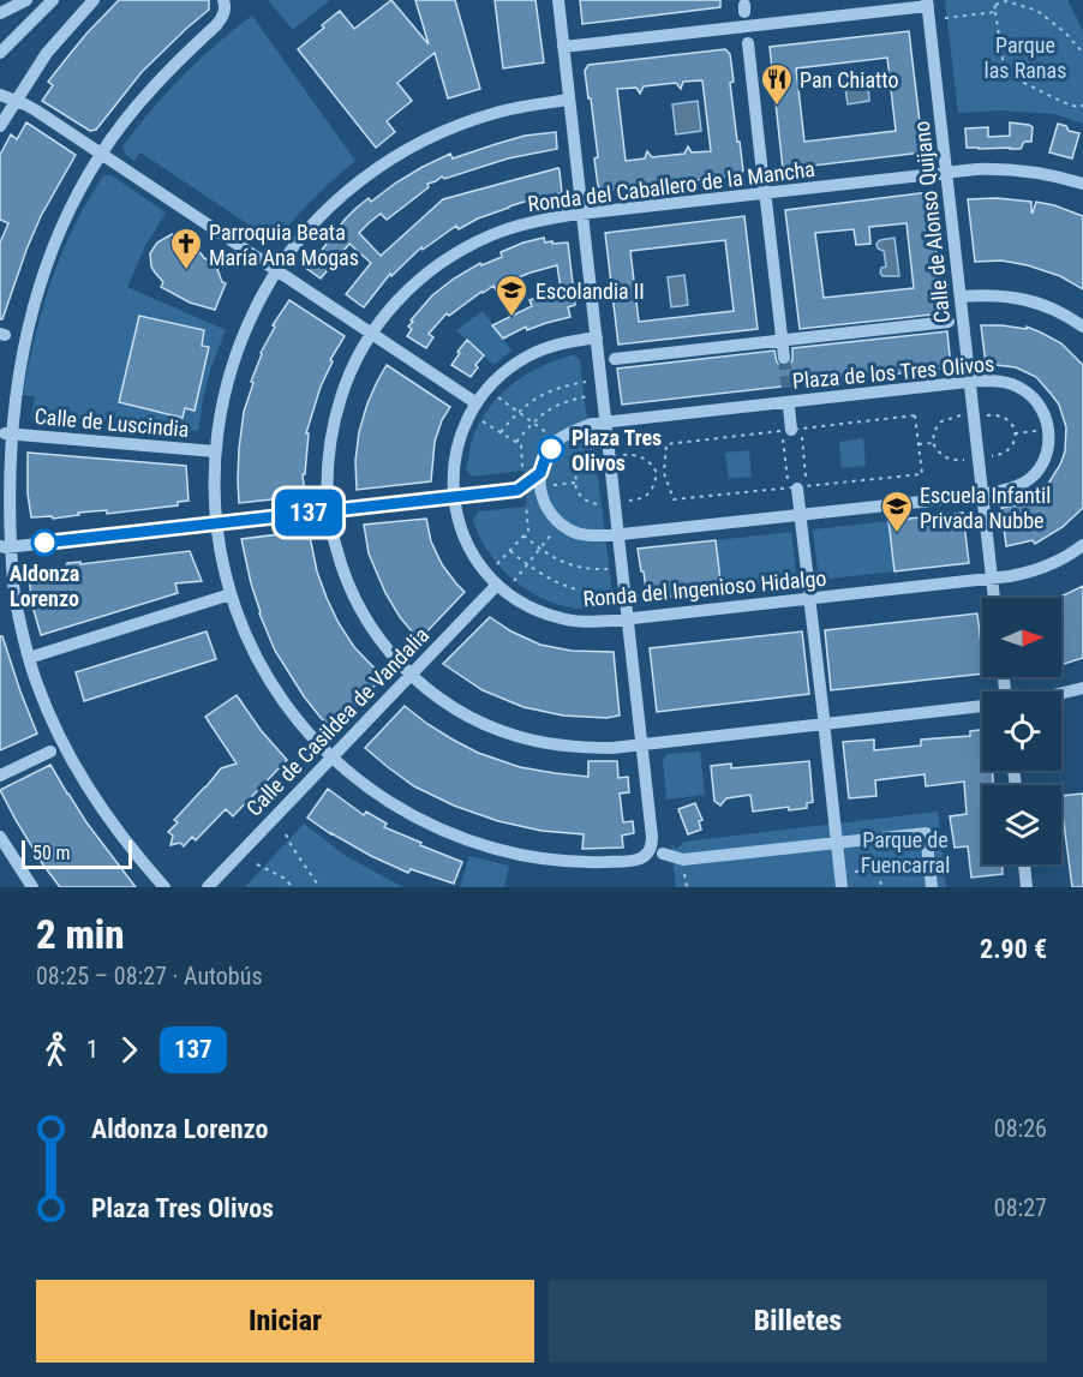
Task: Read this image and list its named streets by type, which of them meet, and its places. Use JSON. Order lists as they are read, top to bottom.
{
  "streets": {
    "street": [
      "Ronda del Caballero de la Mancha",
      "Calle de Alonso Quijano",
      "Plaza de los Tres Olivos",
      "Calle de Luscindia",
      "Ronda del Ingenioso Hidalgo",
      "Calle de Casildea de Vandalia"
    ]
  },
  "crossings": [
    ["Ronda del Caballero de la Mancha", "Calle de Alonso Quijano"],
    ["Ronda del Caballero de la Mancha", "Calle de Casildea de Vandalia"],
    ["Calle de Alonso Quijano", "Plaza de los Tres Olivos"],
    ["Calle de Alonso Quijano", "Ronda del Ingenioso Hidalgo"],
    ["Ronda del Ingenioso Hidalgo", "Calle de Casildea de Vandalia"]
  ],
  "parks": ["Parque las Ranas", "Parque de Fuencarral"],
  "places": {
    "restaurant": ["Pan Chiatto"],
    "church": ["Parroquia Beata María Ana Mogas"],
    "school or university": ["Escolandia II", "Escuela Infantil Privada Nubbe"],
    "other": ["Plaza Tres Olivos", "Aldonza Lorenzo"]
  },
  "lines": ["bus line 137"],
  "scale_bar": "50 m",
  "north": "right",
  "page": {
    "on_map": "137",
    "scale": "50 m",
    "heading": ["2 min", "08:25 – 08:27 · Autobús", "2.90 €"],
    "legs": ["1", "137"],
    "list": [
      {
        "name": "Aldonza Lorenzo",
        "value": "08:26"
      },
      {
        "name": "Plaza Tres Olivos",
        "value": "08:27"
      }
    ],
    "buttons": ["Iniciar", "Billetes"]
  }
}
